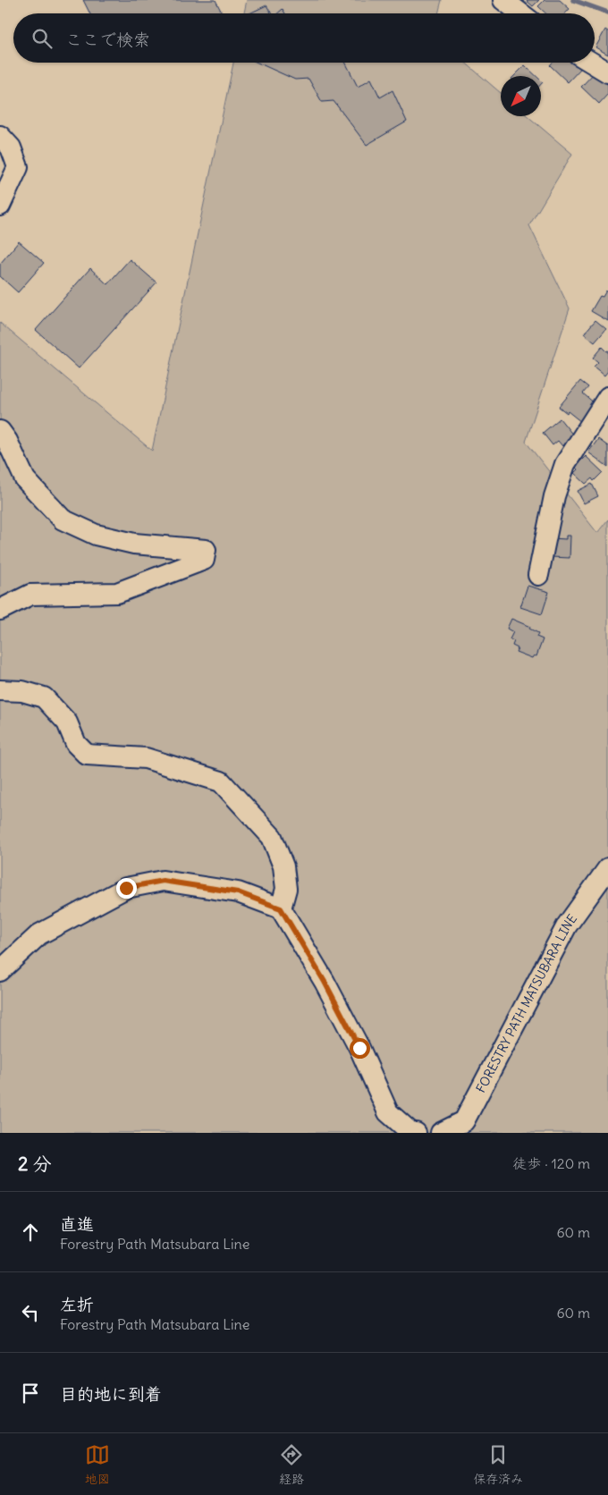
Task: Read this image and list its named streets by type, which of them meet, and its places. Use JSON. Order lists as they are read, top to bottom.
{
  "streets": {
    "street": ["FORESTRY PATH MATSUBARA LINE"]
  },
  "north": "bottom left",
  "page": {
    "search": "ここで検索",
    "heading": ["2 分", "徒歩 · 120 m"],
    "list": [
      ["直進", "Forestry Path Matsubara Line", "60 m"],
      ["左折", "Forestry Path Matsubara Line", "60 m"],
      "目的地に到着"
    ],
    "nav": ["地図", "経路", "保存済み"]
  }
}
